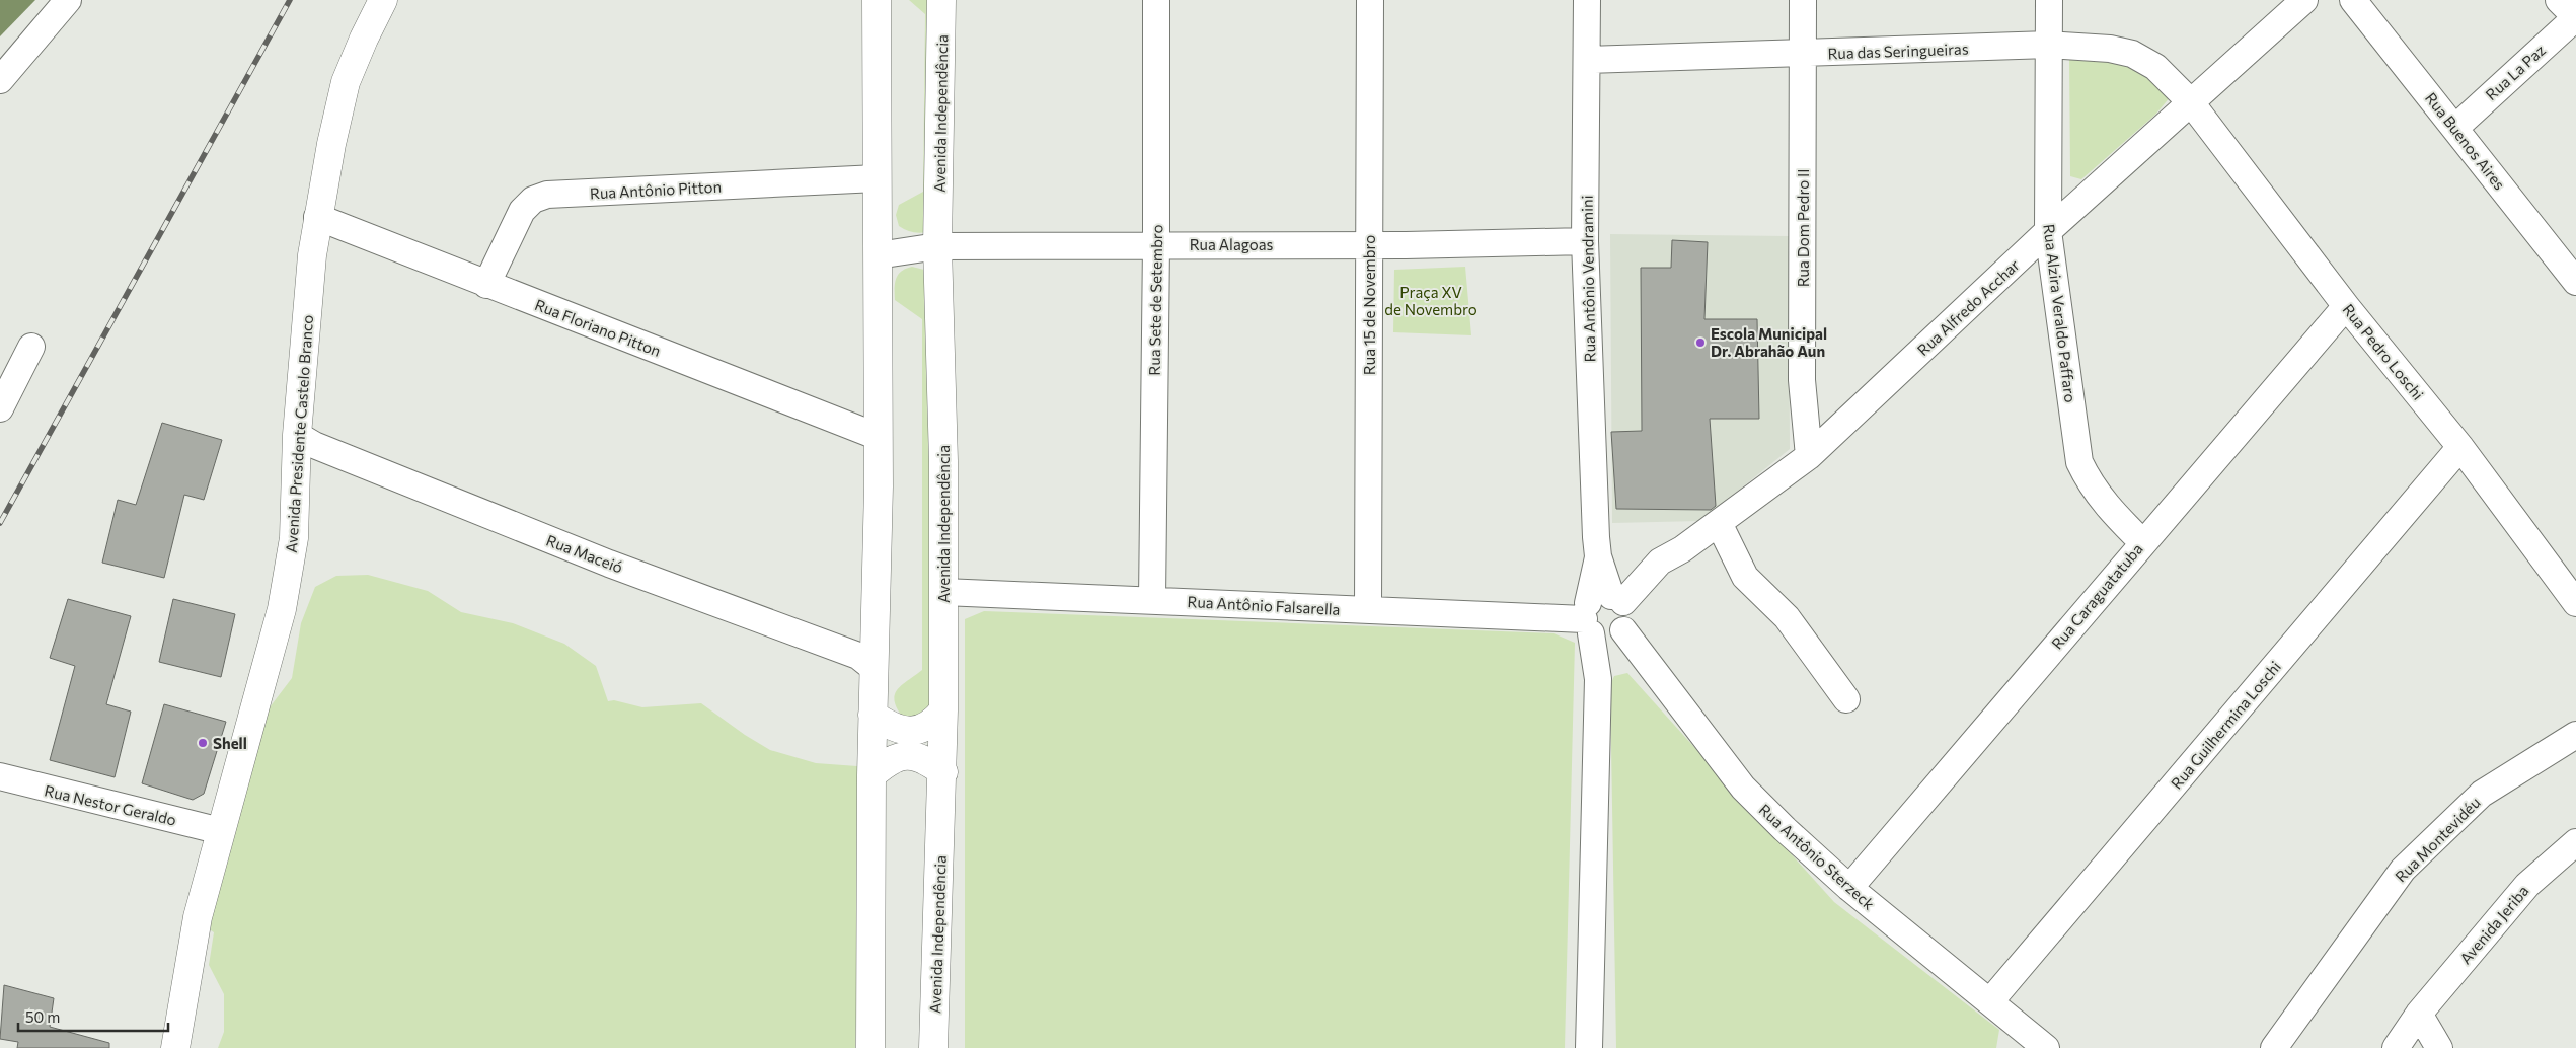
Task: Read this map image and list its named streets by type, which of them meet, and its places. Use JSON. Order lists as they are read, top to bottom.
{
  "streets": {
    "main road": ["Avenida Independência", "Avenida Presidente Castelo Branco"],
    "street": [
      "Rua das Seringueiras",
      "Rua La Paz",
      "Rua Buenos Aires",
      "Rua Antônio Pitton",
      "Rua Dom Pedro II",
      "Rua Alagoas",
      "Rua Antônio Vendramini",
      "Rua Sete de Setembro",
      "Rua 15 de Novembro",
      "Rua Alfredo Acchar",
      "Rua Alzira Veraldo Paffaro",
      "Rua Floriano Pitton",
      "Rua Pedro Loschi",
      "Rua Maceió",
      "Rua Caraguatatuba",
      "Rua Antônio Falsarella",
      "Rua Guilhermina Loschi",
      "Rua Nestor Geraldo",
      "Rua Montevidéu",
      "Rua Antônio Sterzeck",
      "Avenida Jeriba"
    ]
  },
  "crossings": [
    ["Rua das Seringueiras", "Rua Dom Pedro II"],
    ["Rua das Seringueiras", "Rua Antônio Vendramini"],
    ["Rua das Seringueiras", "Rua Alfredo Acchar"],
    ["Rua das Seringueiras", "Rua Alzira Veraldo Paffaro"],
    ["Rua das Seringueiras", "Rua Pedro Loschi"],
    ["Rua La Paz", "Rua Buenos Aires"],
    ["Avenida Independência", "Rua Alagoas"],
    ["Avenida Independência", "Rua Antônio Falsarella"],
    ["Rua Antônio Pitton", "Rua Floriano Pitton"],
    ["Rua Dom Pedro II", "Rua Alfredo Acchar"],
    ["Rua Alagoas", "Rua Antônio Vendramini"],
    ["Rua Alagoas", "Rua Sete de Setembro"],
    ["Rua Alagoas", "Rua 15 de Novembro"],
    ["Rua Antônio Vendramini", "Rua Alfredo Acchar"],
    ["Rua Antônio Vendramini", "Rua Antônio Falsarella"],
    ["Rua Antônio Vendramini", "Rua Antônio Sterzeck"],
    ["Rua Sete de Setembro", "Rua Antônio Falsarella"],
    ["Rua 15 de Novembro", "Rua Antônio Falsarella"],
    ["Rua Alfredo Acchar", "Rua Alzira Veraldo Paffaro"],
    ["Rua Alfredo Acchar", "Rua Pedro Loschi"],
    ["Rua Alfredo Acchar", "Rua Antônio Falsarella"],
    ["Rua Alfredo Acchar", "Rua Antônio Sterzeck"],
    ["Rua Alzira Veraldo Paffaro", "Rua Caraguatatuba"],
    ["Rua Floriano Pitton", "Avenida Presidente Castelo Branco"],
    ["Rua Pedro Loschi", "Rua Caraguatatuba"],
    ["Rua Pedro Loschi", "Rua Guilhermina Loschi"],
    ["Avenida Presidente Castelo Branco", "Rua Maceió"],
    ["Avenida Presidente Castelo Branco", "Rua Nestor Geraldo"],
    ["Rua Caraguatatuba", "Rua Antônio Sterzeck"],
    ["Rua Antônio Falsarella", "Rua Antônio Sterzeck"],
    ["Rua Guilhermina Loschi", "Rua Antônio Sterzeck"]
  ],
  "parks": ["Praça XV de Novembro"],
  "places": ["Escola Municipal Dr. Abrahão Aun", "Shell"],
  "scale_bar": "50 m"
}
